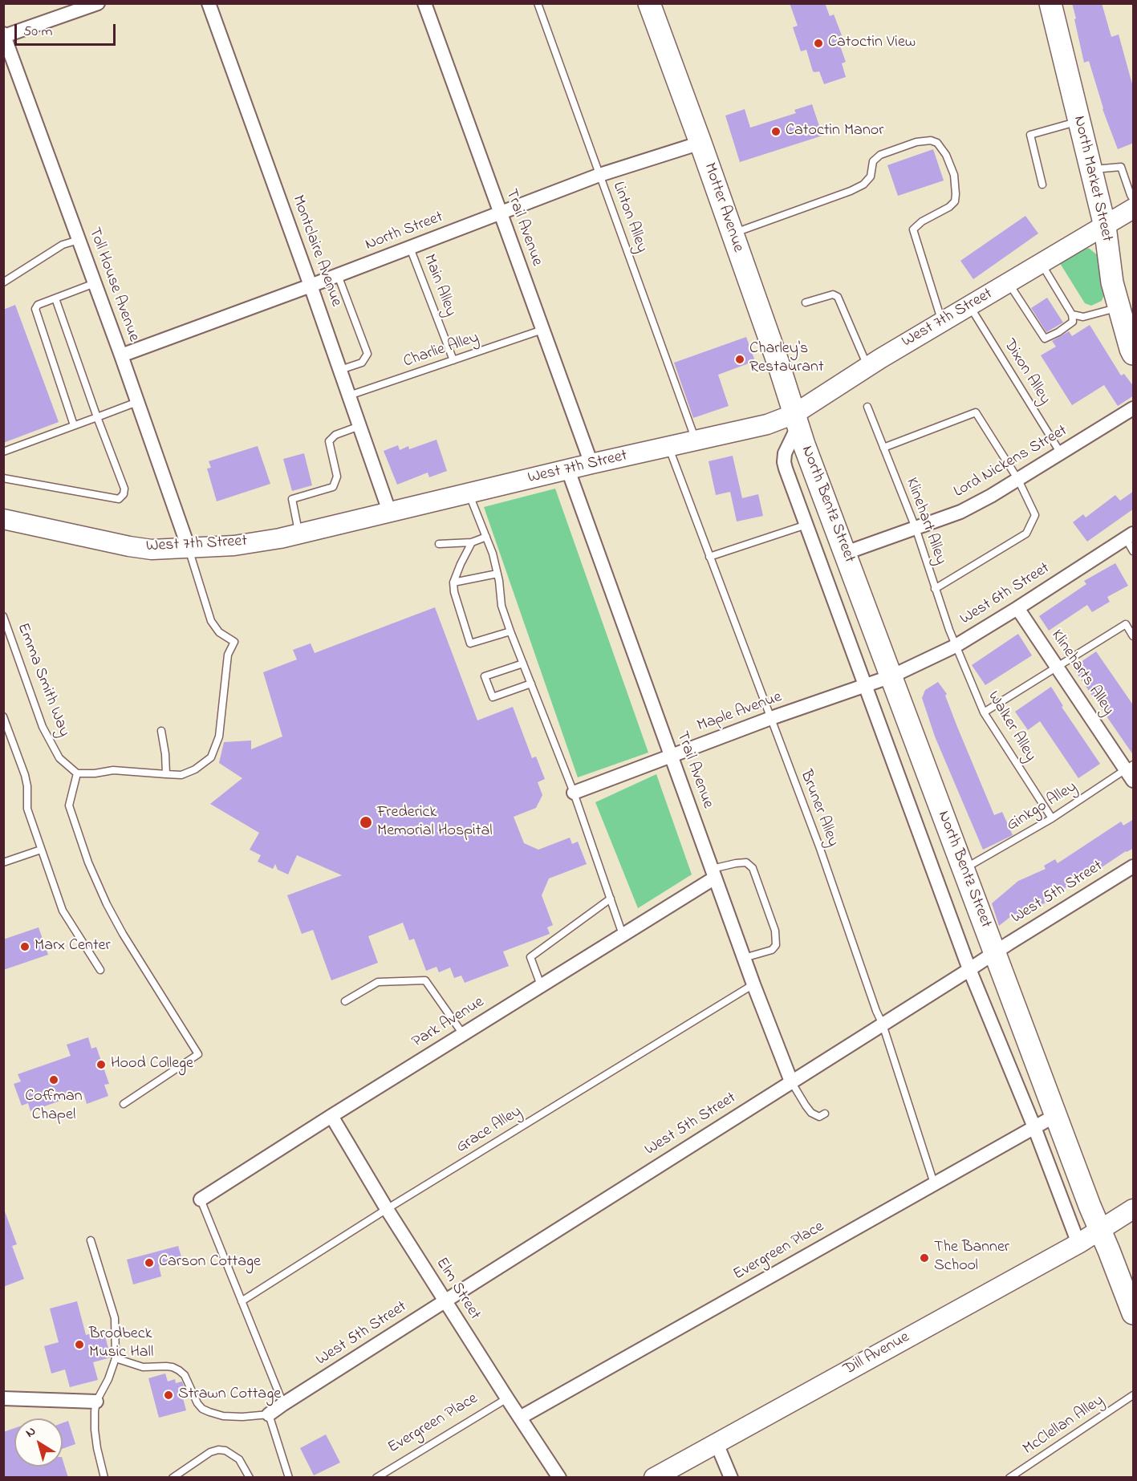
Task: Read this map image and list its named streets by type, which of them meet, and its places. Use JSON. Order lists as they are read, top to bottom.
{
  "streets": {
    "main road": [
      "North Market Street",
      "Motter Avenue",
      "West 7th Street",
      "North Bentz Street",
      "Dill Avenue"
    ],
    "street": [
      "Trail Avenue",
      "North Street",
      "Montclaire Avenue",
      "Toll House Avenue",
      "Lord Nickens Street",
      "West 6th Street",
      "Klineharts Alley",
      "Maple Avenue",
      "West 5th Street",
      "Park Avenue",
      "Evergreen Place",
      "Elm Street"
    ],
    "lane": [
      "Linton Alley",
      "Main Alley",
      "Charlie Alley",
      "Dixon Alley",
      "Klinehart Alley",
      "Emma Smith Way",
      "Walker Alley",
      "Ginkgo Alley",
      "Bruner Alley",
      "Grace Alley",
      "McClellan Alley"
    ]
  },
  "crossings": [
    ["North Market Street", "West 7th Street"],
    ["Motter Avenue", "North Street"],
    ["Motter Avenue", "West 7th Street"],
    ["Motter Avenue", "North Bentz Street"],
    ["Linton Alley", "North Street"],
    ["Linton Alley", "West 7th Street"],
    ["Trail Avenue", "North Street"],
    ["Trail Avenue", "West 7th Street"],
    ["Trail Avenue", "Charlie Alley"],
    ["Trail Avenue", "Maple Avenue"],
    ["Trail Avenue", "West 5th Street"],
    ["Trail Avenue", "Park Avenue"],
    ["Trail Avenue", "Grace Alley"],
    ["North Street", "Montclaire Avenue"],
    ["North Street", "Toll House Avenue"],
    ["North Street", "Main Alley"],
    ["Montclaire Avenue", "West 7th Street"],
    ["Montclaire Avenue", "Charlie Alley"],
    ["Toll House Avenue", "West 7th Street"],
    ["Main Alley", "Charlie Alley"],
    ["West 7th Street", "Dixon Alley"],
    ["West 7th Street", "North Bentz Street"],
    ["West 7th Street", "Bruner Alley"],
    ["Dixon Alley", "Lord Nickens Street"],
    ["Lord Nickens Street", "North Bentz Street"],
    ["Lord Nickens Street", "Klinehart Alley"],
    ["North Bentz Street", "West 6th Street"],
    ["North Bentz Street", "Maple Avenue"],
    ["North Bentz Street", "Ginkgo Alley"],
    ["North Bentz Street", "West 5th Street"],
    ["North Bentz Street", "Evergreen Place"],
    ["North Bentz Street", "Dill Avenue"],
    ["Klinehart Alley", "West 6th Street"],
    ["Klinehart Alley", "Walker Alley"],
    ["West 6th Street", "Klineharts Alley"],
    ["West 6th Street", "Maple Avenue"],
    ["West 6th Street", "Walker Alley"],
    ["Klineharts Alley", "Ginkgo Alley"],
    ["Maple Avenue", "Bruner Alley"],
    ["Walker Alley", "Ginkgo Alley"],
    ["Bruner Alley", "West 5th Street"],
    ["Bruner Alley", "Evergreen Place"],
    ["West 5th Street", "Elm Street"],
    ["Park Avenue", "Elm Street"],
    ["Grace Alley", "Elm Street"],
    ["Evergreen Place", "Elm Street"]
  ],
  "places": [
    "Catoctin View",
    "Catoctin Manor",
    "Charley's Restaurant",
    "Frederick Memorial Hospital",
    "Marx Center",
    "Hood College",
    "Coffman Chapel",
    "The Banner School",
    "Carson Cottage",
    "Brodbeck Music Hall",
    "Strawn Cottage"
  ],
  "scale_bar": "50 m",
  "north": "top left"
}
